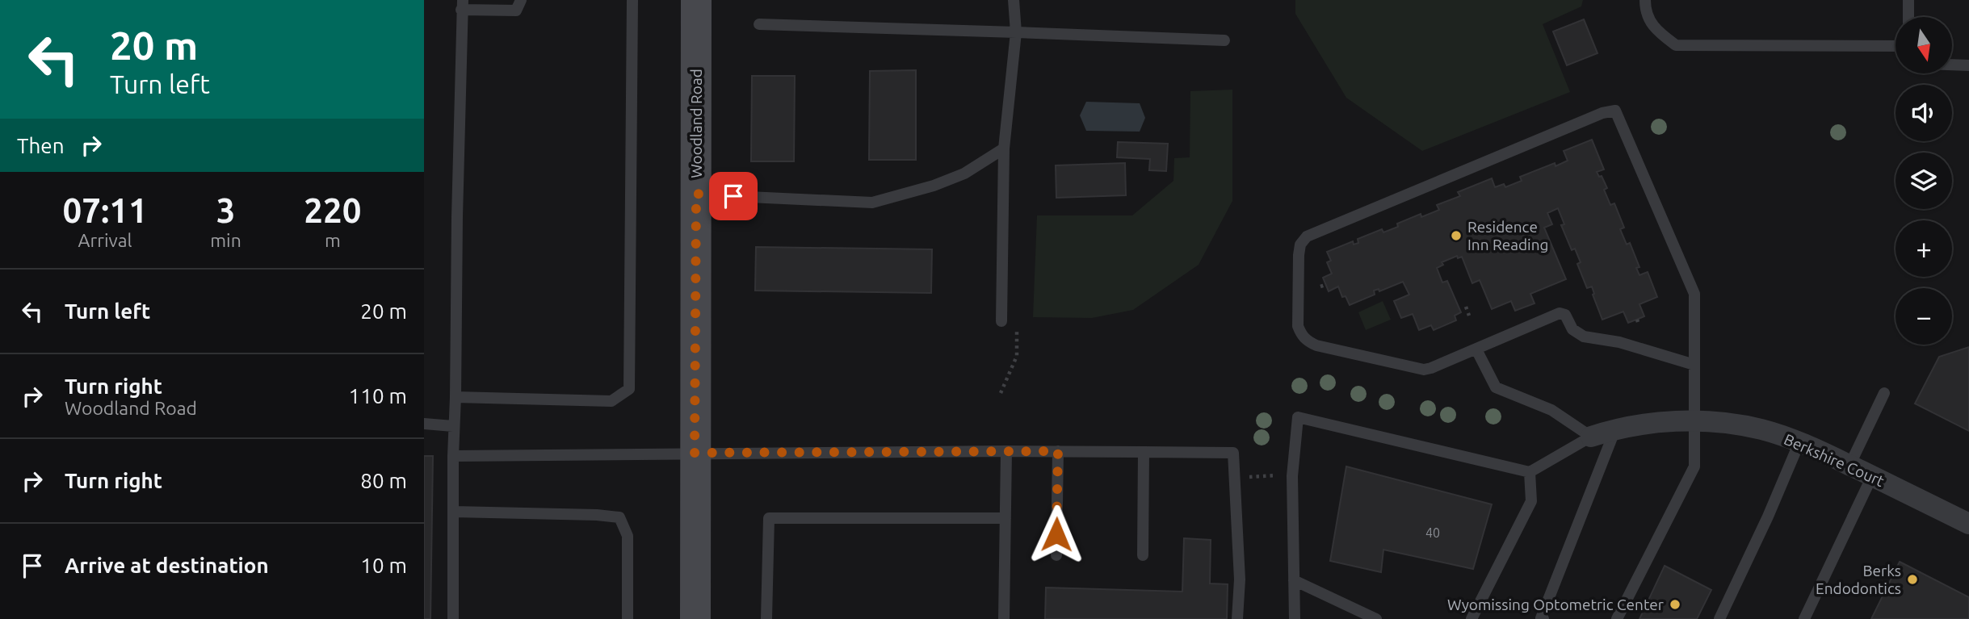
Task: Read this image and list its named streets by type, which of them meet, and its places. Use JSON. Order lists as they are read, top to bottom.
{
  "streets": {
    "main road": ["Woodland Road"],
    "street": ["Berkshire Court"]
  },
  "places": ["Residence Inn Reading", "Berks Endodontics", "Wyomissing Optometric Center"],
  "house_numbers": ["40"],
  "north": "bottom",
  "page": {
    "turn": ["20 m", "Turn left"],
    "map_buttons": ["+", "−"],
    "then": "Then",
    "eta": [
      "07:11",
      "Arrival",
      "3",
      "min",
      "220",
      "m"
    ],
    "list": [
      {
        "name": "Turn left",
        "value": "20 m"
      },
      {
        "name": "Turn right",
        "note": "Woodland Road",
        "value": "110 m"
      },
      {
        "name": "Turn right",
        "value": "80 m"
      },
      {
        "name": "Arrive at destination",
        "value": "10 m"
      }
    ]
  }
}
